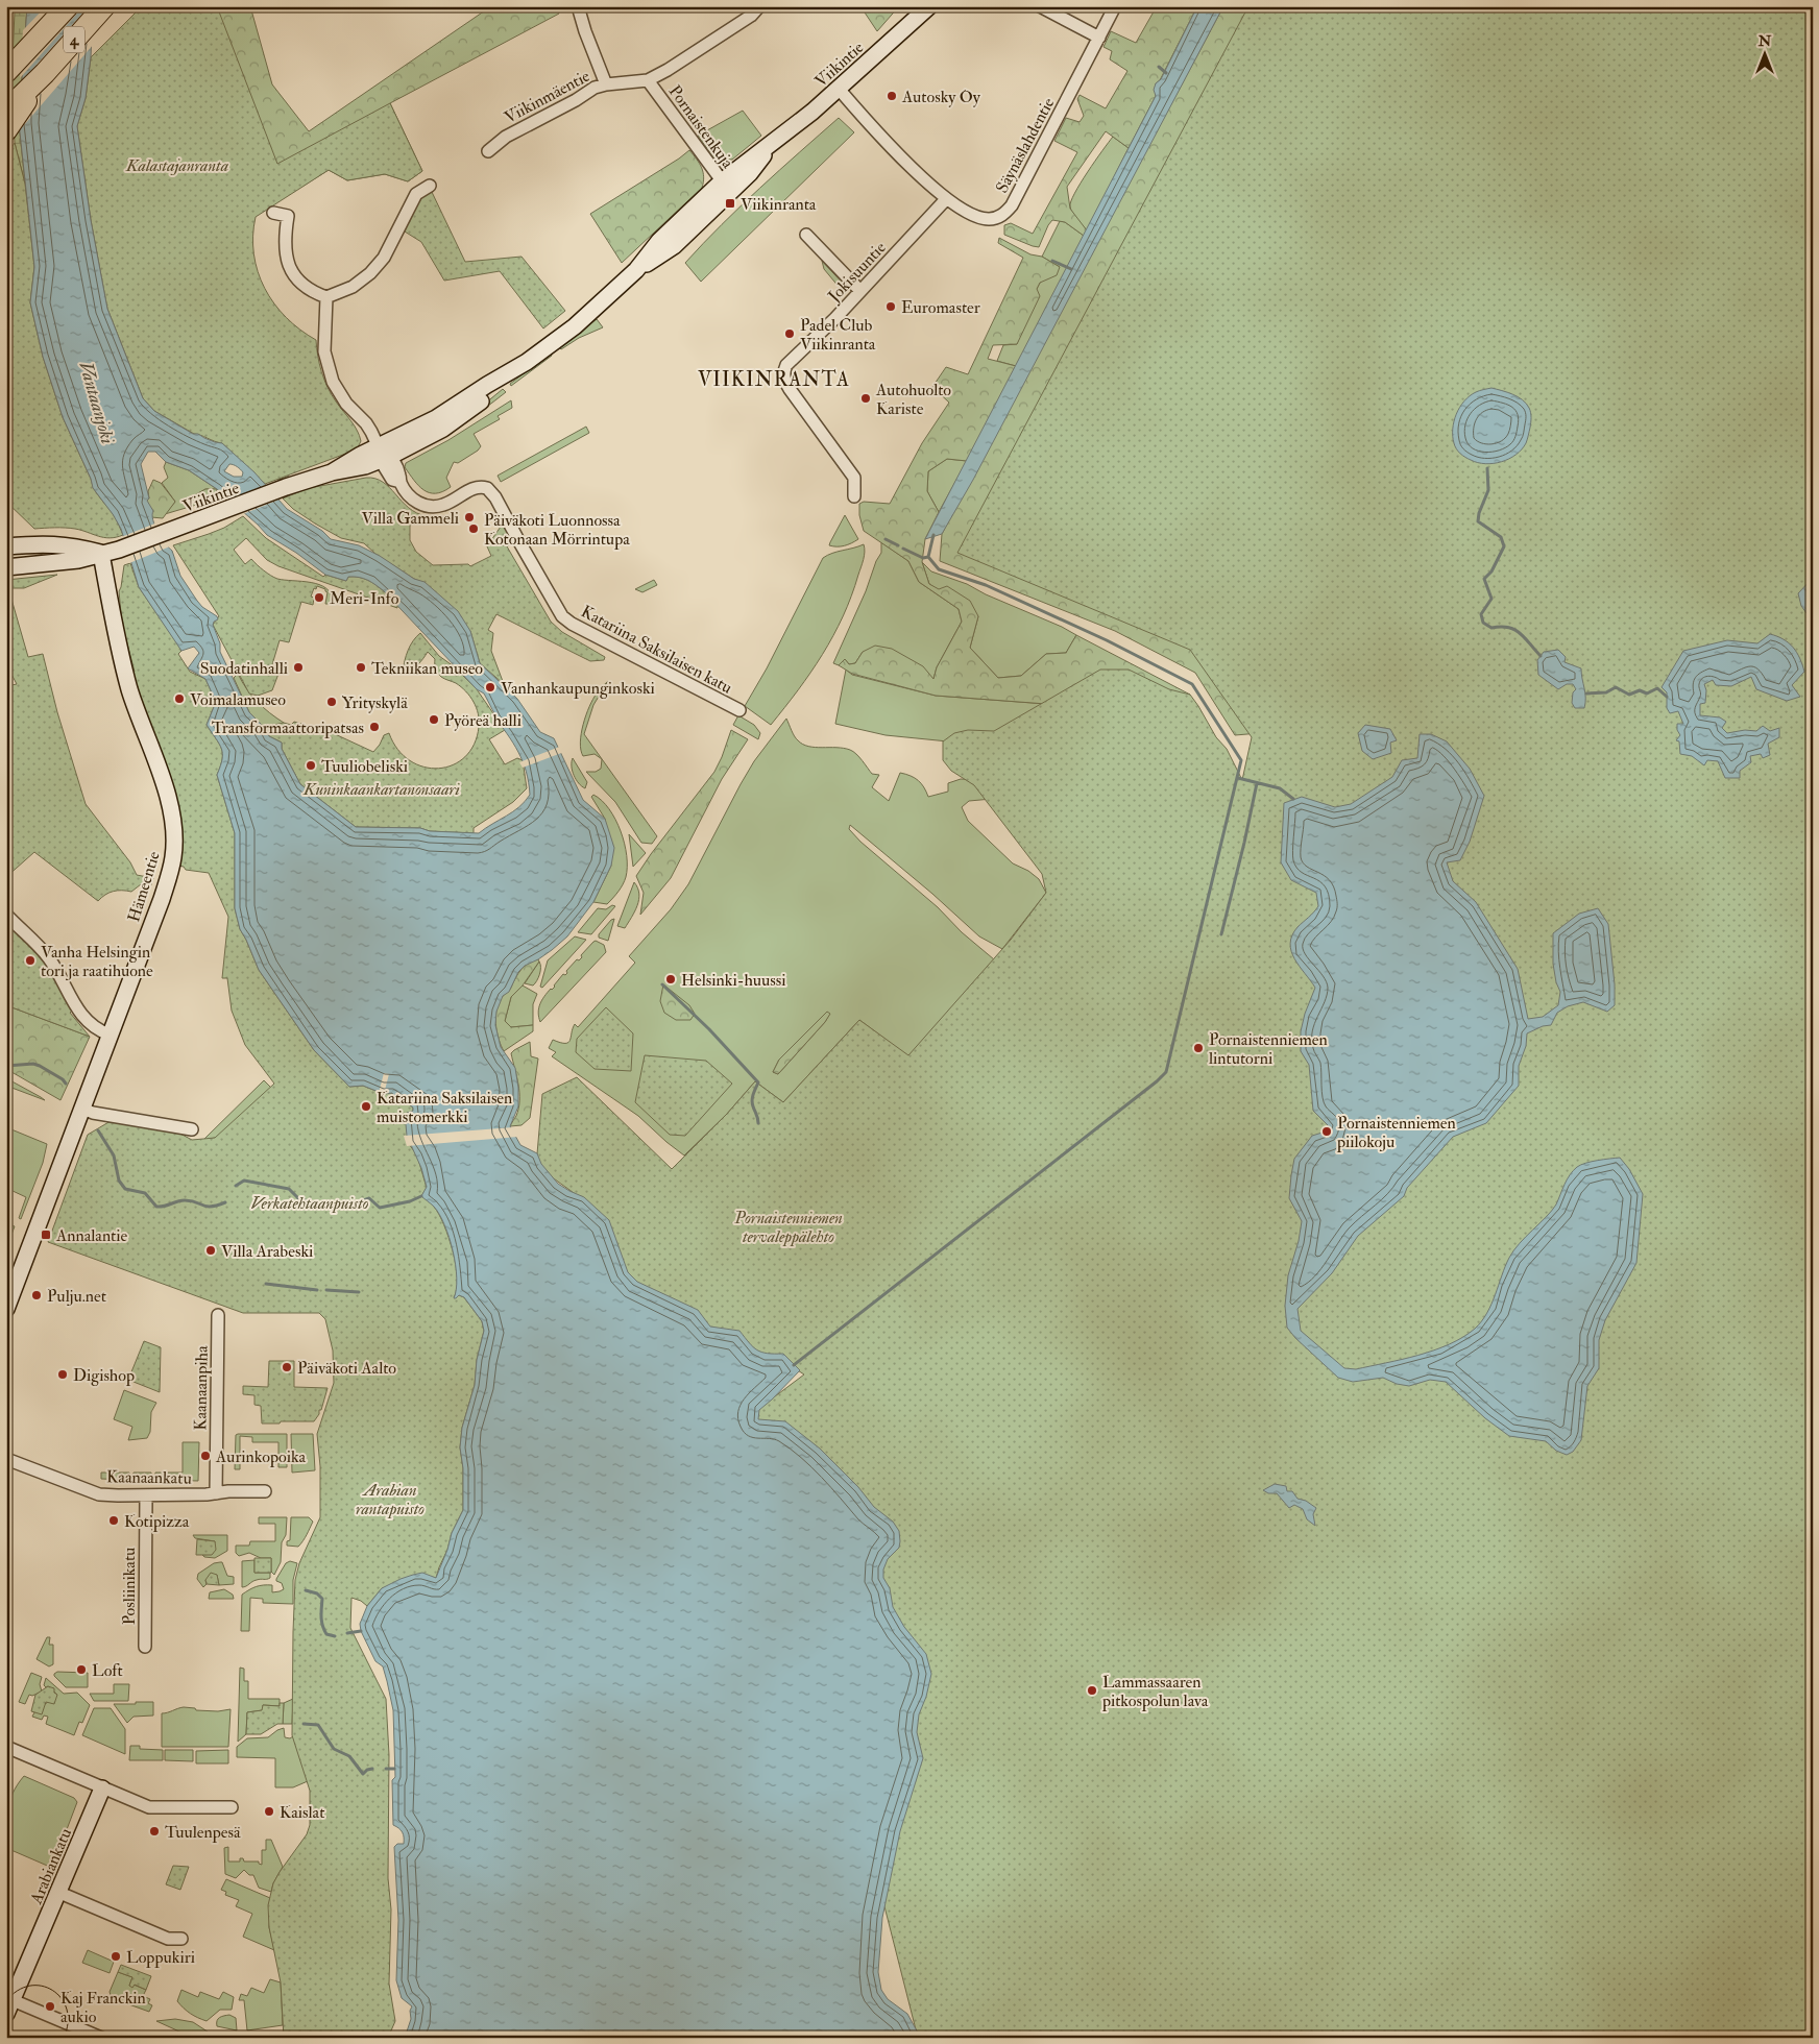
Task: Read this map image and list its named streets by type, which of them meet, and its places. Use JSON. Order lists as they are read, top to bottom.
{
  "streets": {
    "highway": ["4"],
    "main road": ["Viikintie", "Hämeentie", "Arabiankatu"],
    "street": [
      "Viikinmäentie",
      "Pornaistenkuja",
      "Säynäslahdentie",
      "Jokisuuntie",
      "Katariina Saksilaisen katu",
      "Kaanaanpiha",
      "Kaanaankatu",
      "Posliinikatu"
    ]
  },
  "crossings": [
    ["Viikintie", "Pornaistenkuja"],
    ["Viikintie", "Säynäslahdentie"],
    ["Viikintie", "Katariina Saksilaisen katu"],
    ["Viikintie", "Hämeentie"],
    ["Viikinmäentie", "Pornaistenkuja"],
    ["Säynäslahdentie", "Jokisuuntie"],
    ["Kaanaanpiha", "Kaanaankatu"],
    ["Kaanaankatu", "Posliinikatu"]
  ],
  "districts": ["VIIKINRANTA"],
  "water": ["Vantaanjoki"],
  "parks": [
    "Kalastajanranta",
    "Kuninkaankartanonsaari",
    "Verkatehtaanpuisto",
    "Pornaistenniemen tervaleppälehto",
    "Arabian rantapuisto"
  ],
  "places": {
    "other": [
      "Autosky Oy",
      "Euromaster",
      "Padel Club Viikinranta",
      "Autohuolto Kariste",
      "Villa Gammeli",
      "Päiväkoti Luonnossa Kotonaan Mörrintupa",
      "Meri-Info",
      "Suodatinhalli",
      "Tekniikan museo",
      "Vanhankaupunginkoski",
      "Voimalamuseo",
      "Yrityskylä",
      "Pyöreä halli",
      "Transformaattoripatsas",
      "Tuuliobeliski",
      "Vanha Helsingin tori ja raatihuone",
      "Helsinki-huussi",
      "Pornaistenniemen lintutorni",
      "Katariina Saksilaisen muistomerkki",
      "Pornaistenniemen piilokoju",
      "Villa Arabeski",
      "Pulju.net",
      "Päiväkoti Aalto",
      "Digishop",
      "Aurinkopoika",
      "Kotipizza",
      "Loft",
      "Lammassaaren pitkospolun lava",
      "Kaislat",
      "Tuulenpesä",
      "Loppukiri",
      "Kaj Franckin aukio"
    ],
    "transit": ["Viikinranta", "Annalantie"]
  },
  "north": "top"
}
